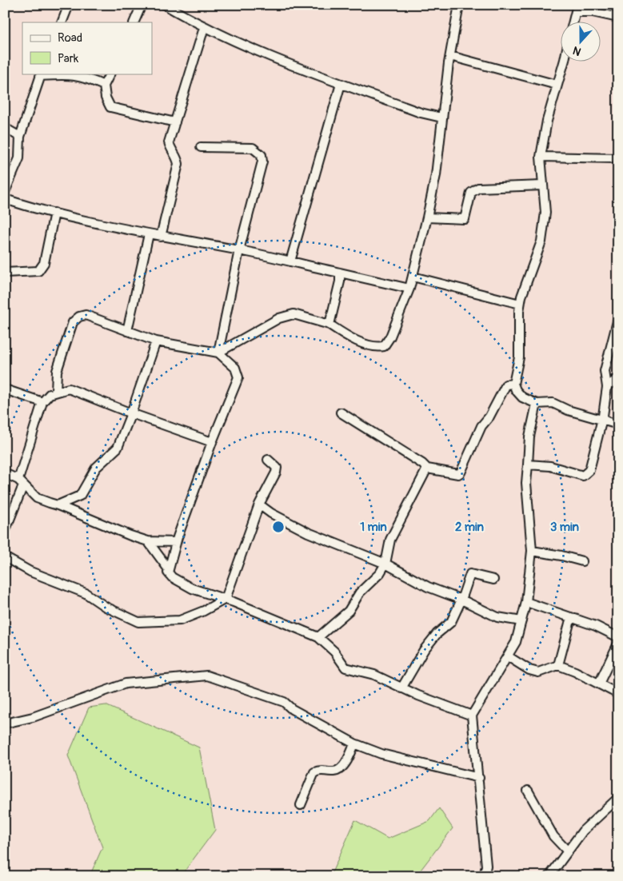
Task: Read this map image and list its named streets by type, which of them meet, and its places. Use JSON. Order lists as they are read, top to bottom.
{
  "legend": ["Road", "Park"],
  "north": "bottom",
  "rings": ["1 min", "2 min", "3 min"]
}
